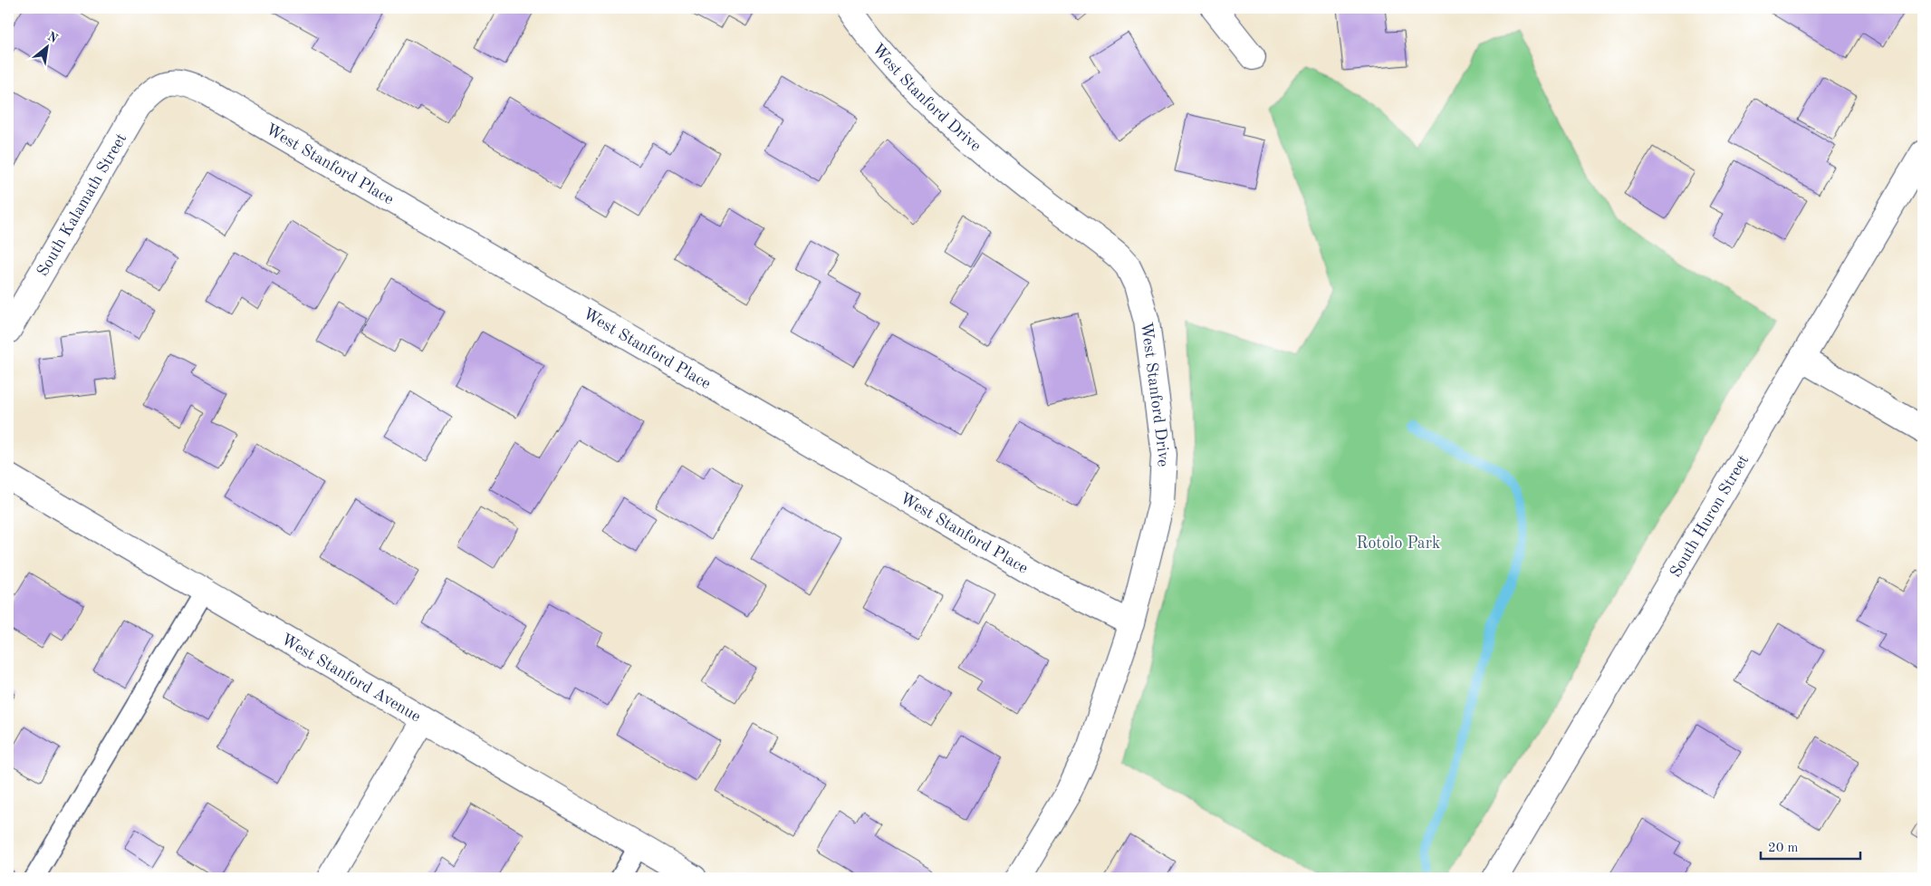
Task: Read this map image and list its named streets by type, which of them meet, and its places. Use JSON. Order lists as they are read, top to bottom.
{
  "streets": {
    "street": [
      "West Stanford Drive",
      "West Stanford Place",
      "South Kalamath Street",
      "South Huron Street",
      "West Stanford Avenue"
    ]
  },
  "crossings": [
    ["West Stanford Drive", "West Stanford Place"],
    ["West Stanford Place", "South Kalamath Street"]
  ],
  "parks": ["Rotolo Park"],
  "scale_bar": "20 m",
  "north": "top right"
}
